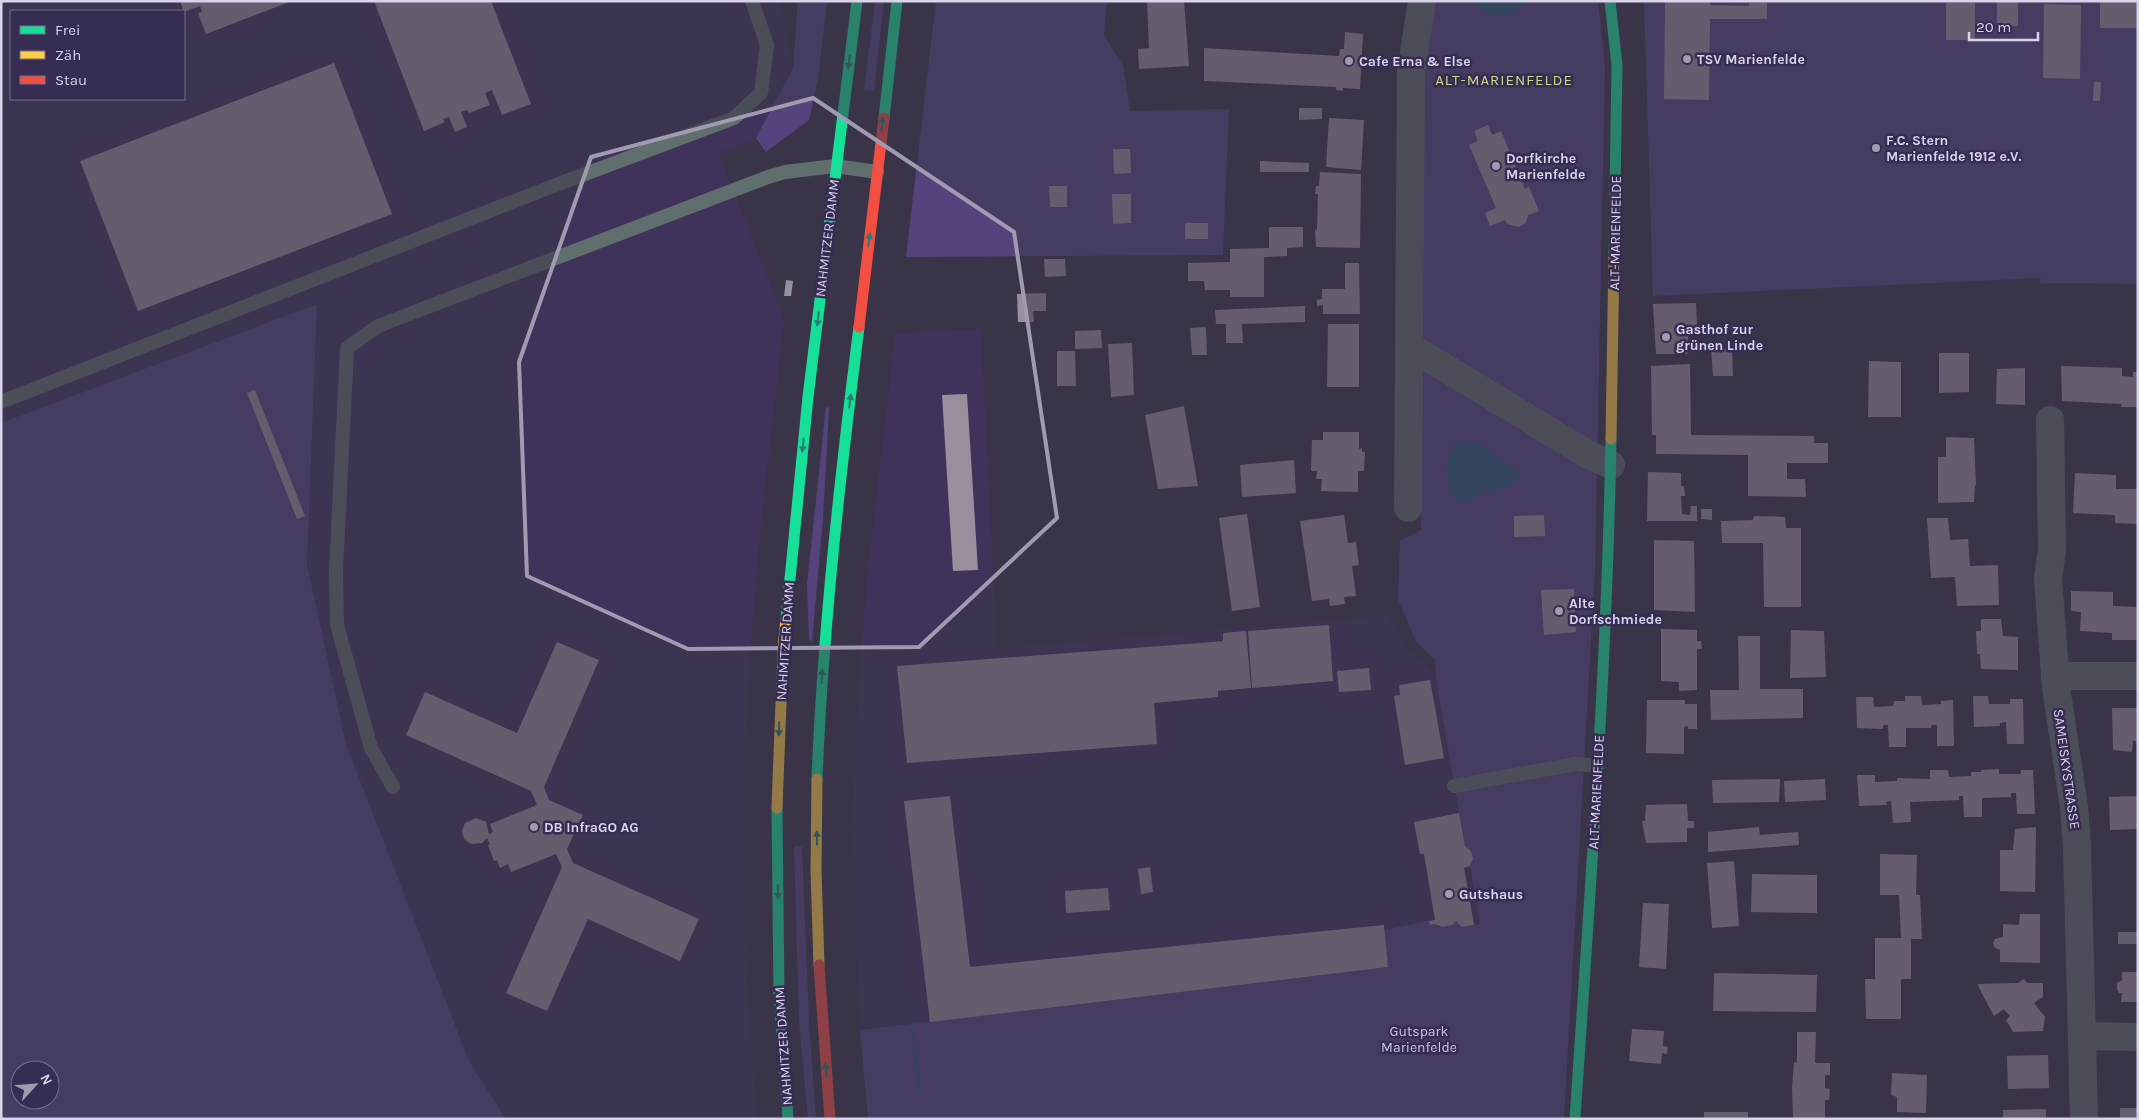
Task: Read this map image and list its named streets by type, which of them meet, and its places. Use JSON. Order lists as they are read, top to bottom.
{
  "streets": {
    "main road": ["ALT-MARIENFELDE", "NAHMITZER DAMM"],
    "street": ["SAMEISKYSTRASSE"]
  },
  "districts": ["ALT-MARIENFELDE"],
  "parks": ["Gutspark Marienfelde"],
  "places": [
    "TSV Marienfelde",
    "Cafe Erna & Else",
    "F.C. Stern Marienfelde 1912 e.V.",
    "Dorfkirche Marienfelde",
    "Gasthof zur grünen Linde",
    "Alte Dorfschmiede",
    "DB InfraGO AG",
    "Gutshaus"
  ],
  "legend": ["Frei", "Zäh", "Stau"],
  "scale_bar": "20 m",
  "north": "top right"
}
